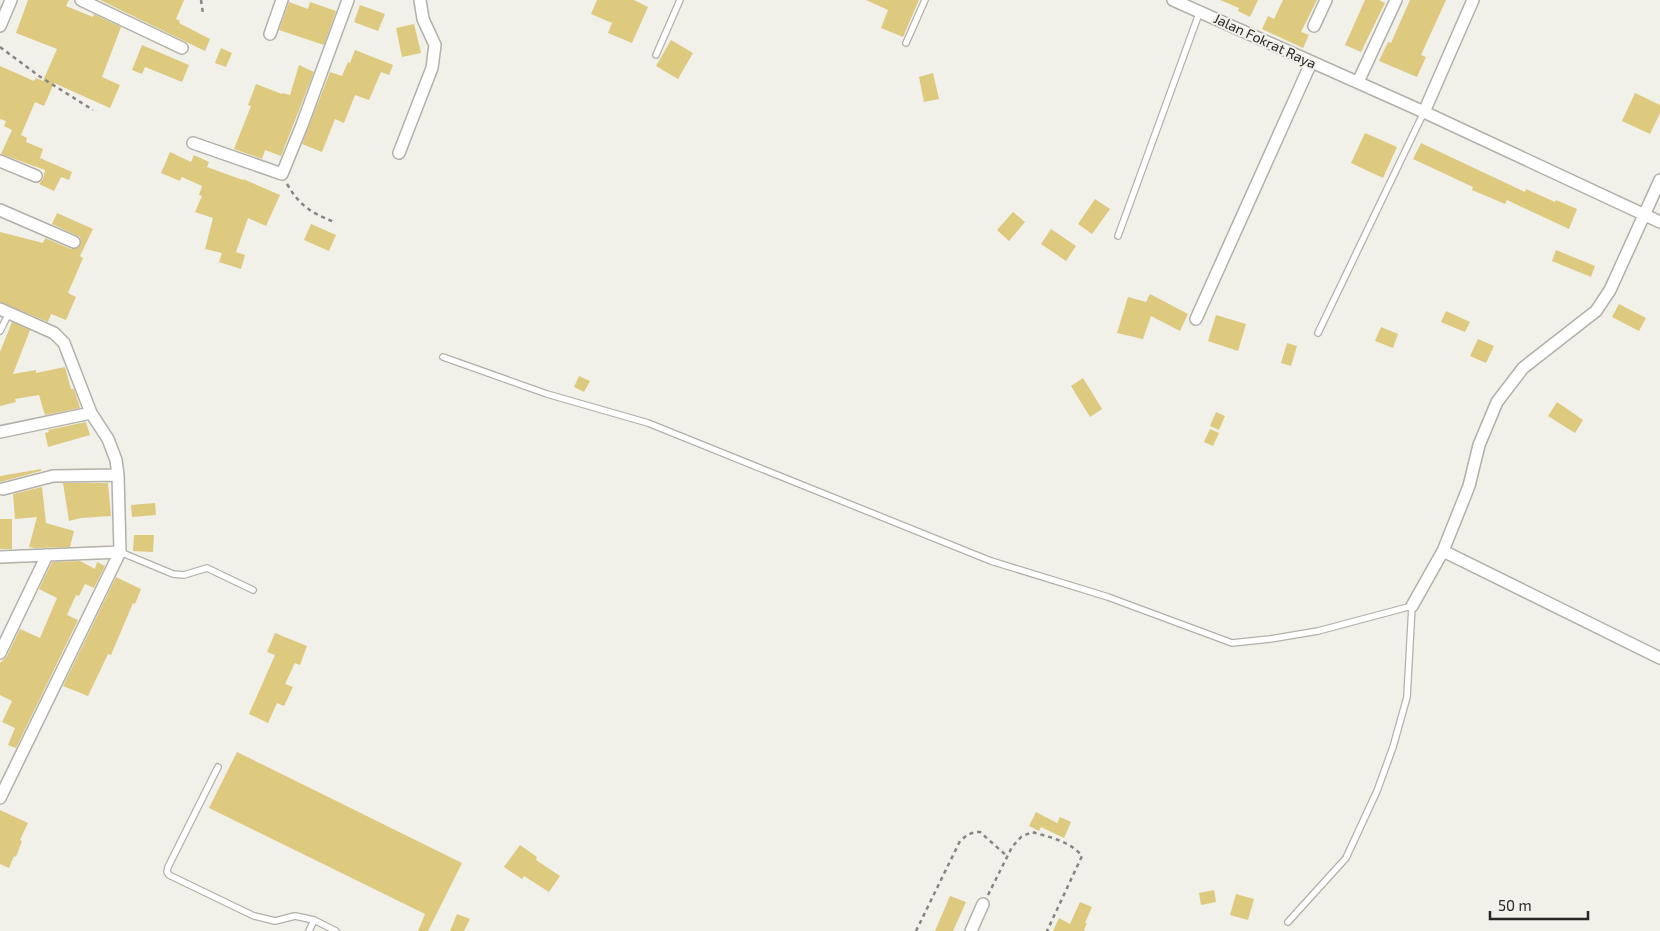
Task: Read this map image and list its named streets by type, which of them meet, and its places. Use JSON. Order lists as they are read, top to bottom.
{
  "streets": {
    "street": ["Jalan Fokrat Raya"]
  },
  "scale_bar": "50 m"
}
